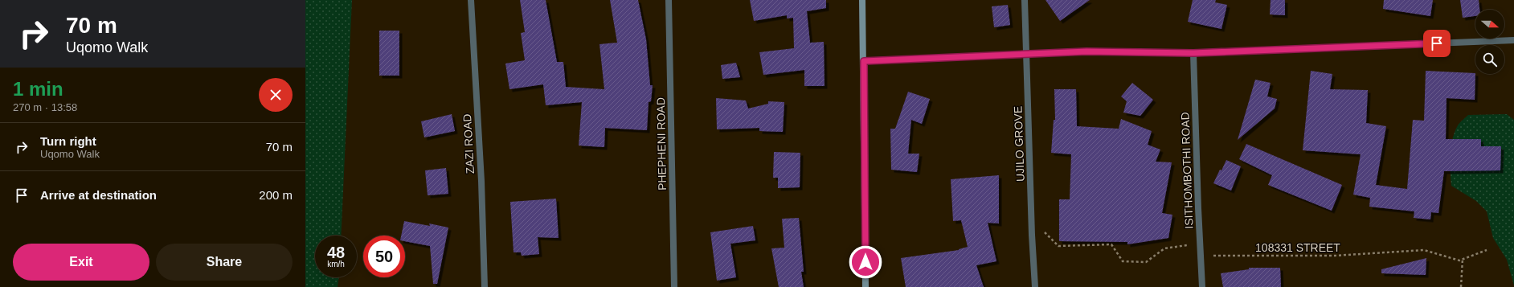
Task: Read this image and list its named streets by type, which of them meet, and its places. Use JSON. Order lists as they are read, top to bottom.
{
  "streets": {
    "street": [
      "ZAZI ROAD",
      "PHEPHENI ROAD",
      "UJILO GROVE",
      "ISITHOMBOTHI ROAD"
    ],
    "path": ["108331 STREET"]
  },
  "crossings": [
    ["ISITHOMBOTHI ROAD", "108331 STREET"]
  ],
  "north": "right",
  "page": {
    "turn": ["70 m", "Uqomo Walk"],
    "heading": ["1 min", "270 m · 13:58"],
    "list": [
      {
        "name": "Turn right",
        "note": "Uqomo Walk",
        "value": "70 m"
      },
      {
        "name": "Arrive at destination",
        "value": "200 m"
      }
    ],
    "speed": "48 km/h",
    "limit": "50",
    "buttons": ["Exit", "Share"]
  }
}
